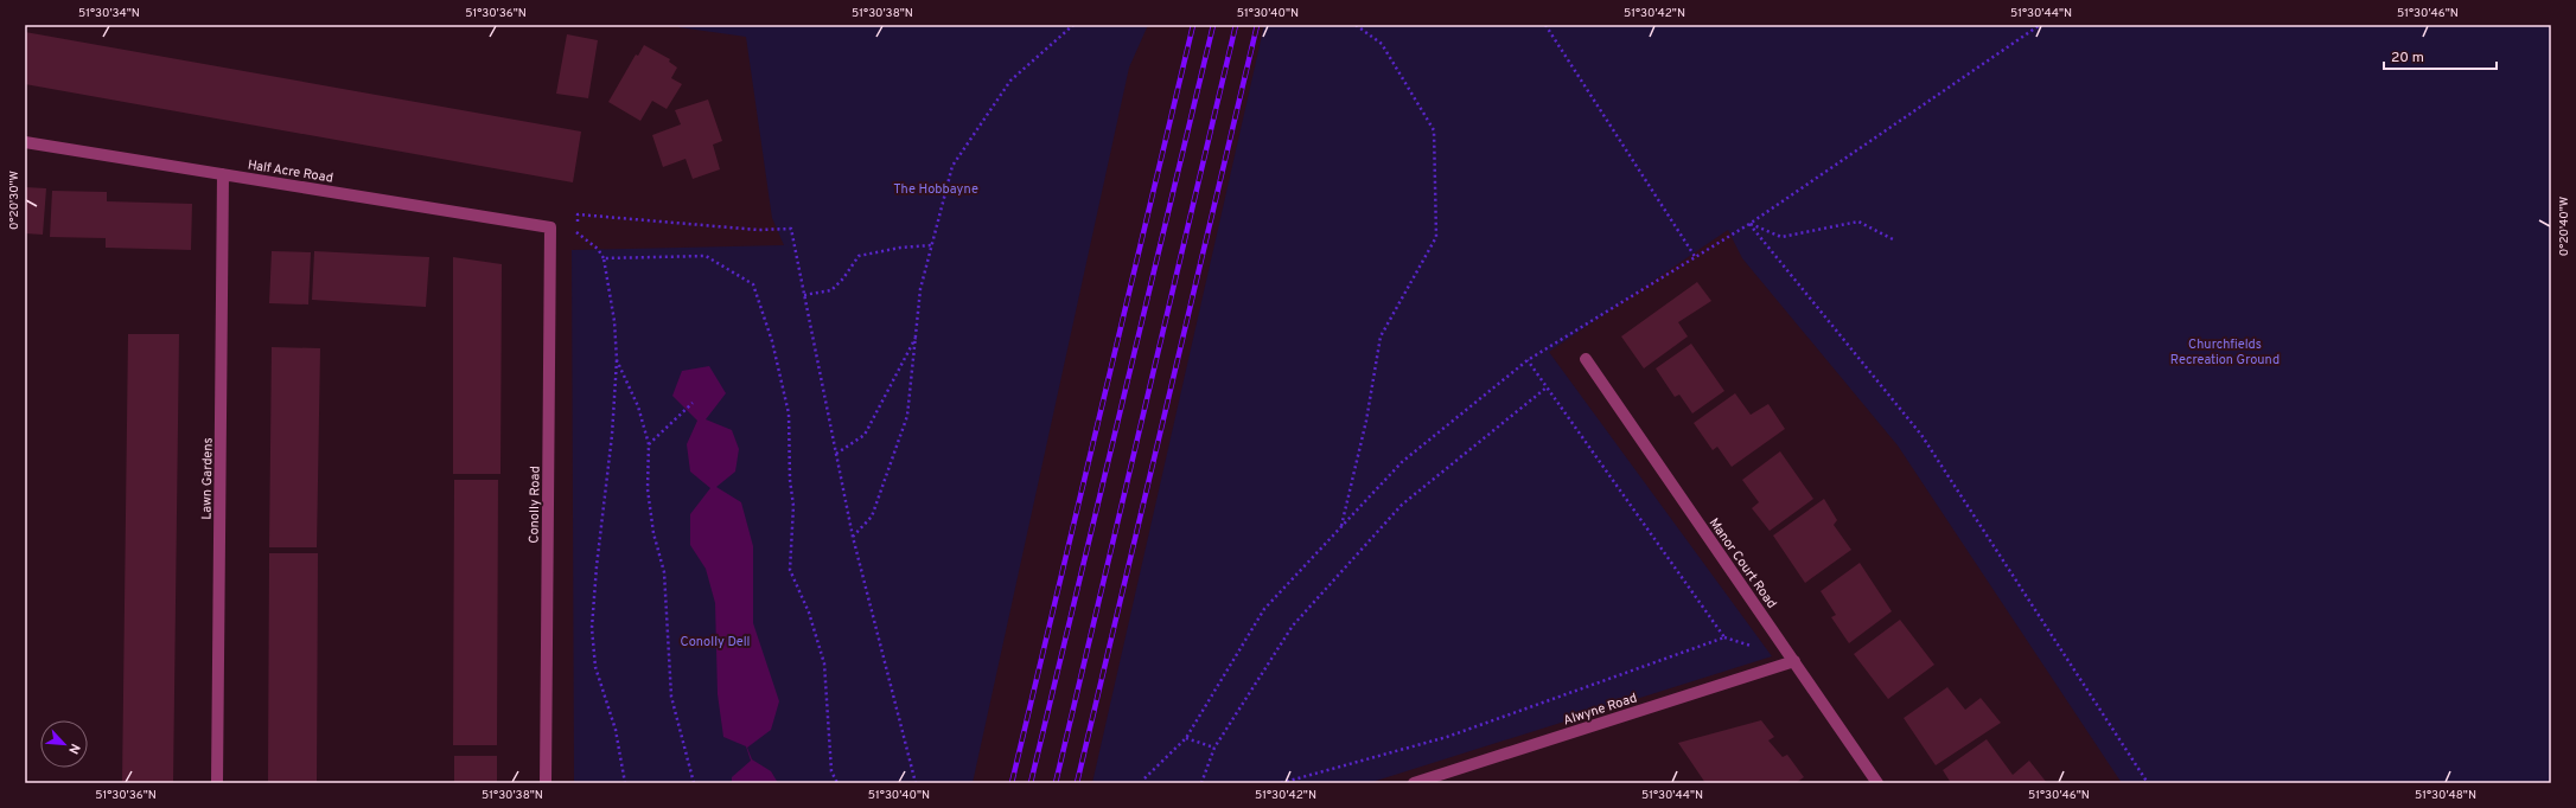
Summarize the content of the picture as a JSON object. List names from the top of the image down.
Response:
{
  "streets": {
    "street": [
      "Half Acre Road",
      "Lawn Gardens",
      "Conolly Road",
      "Manor Court Road",
      "Alwyne Road"
    ]
  },
  "crossings": [
    ["Half Acre Road", "Lawn Gardens"],
    ["Half Acre Road", "Conolly Road"],
    ["Manor Court Road", "Alwyne Road"]
  ],
  "parks": ["The Hobbayne", "Churchfields Recreation Ground", "Conolly Dell"],
  "scale_bar": "20 m",
  "north": "bottom right",
  "coordinates": [
    "51°30'34\"N",
    "51°30'36\"N",
    "51°30'38\"N",
    "51°30'40\"N",
    "51°30'42\"N",
    "51°30'44\"N",
    "51°30'46\"N",
    "0°20'30\"W",
    "0°20'40\"W",
    "51°30'48\"N"
  ]
}
